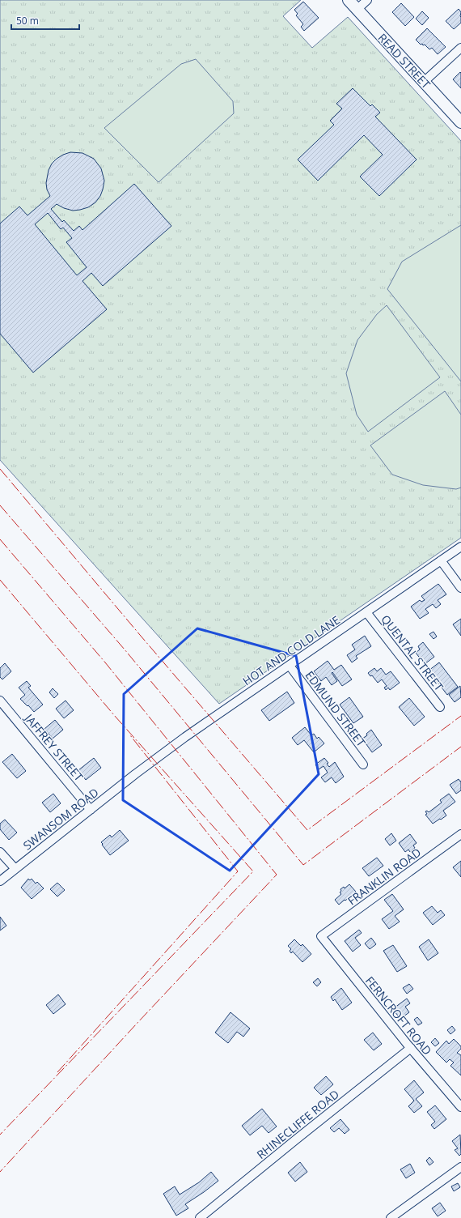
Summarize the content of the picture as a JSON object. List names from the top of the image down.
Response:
{
  "streets": {
    "main road": ["READ STREET"],
    "street": [
      "HOT AND COLD LANE",
      "QUENTAL STREET",
      "EDMUND STREET",
      "JAFFREY STREET",
      "SWANSOM ROAD",
      "FRANKLIN ROAD",
      "FERNCROFT ROAD",
      "RHINECLIFFE ROAD"
    ]
  },
  "crossings": [
    ["HOT AND COLD LANE", "QUENTAL STREET"],
    ["HOT AND COLD LANE", "EDMUND STREET"],
    ["HOT AND COLD LANE", "SWANSOM ROAD"],
    ["JAFFREY STREET", "SWANSOM ROAD"],
    ["FRANKLIN ROAD", "FERNCROFT ROAD"],
    ["FERNCROFT ROAD", "RHINECLIFFE ROAD"]
  ],
  "scale_bar": "50 m"
}
